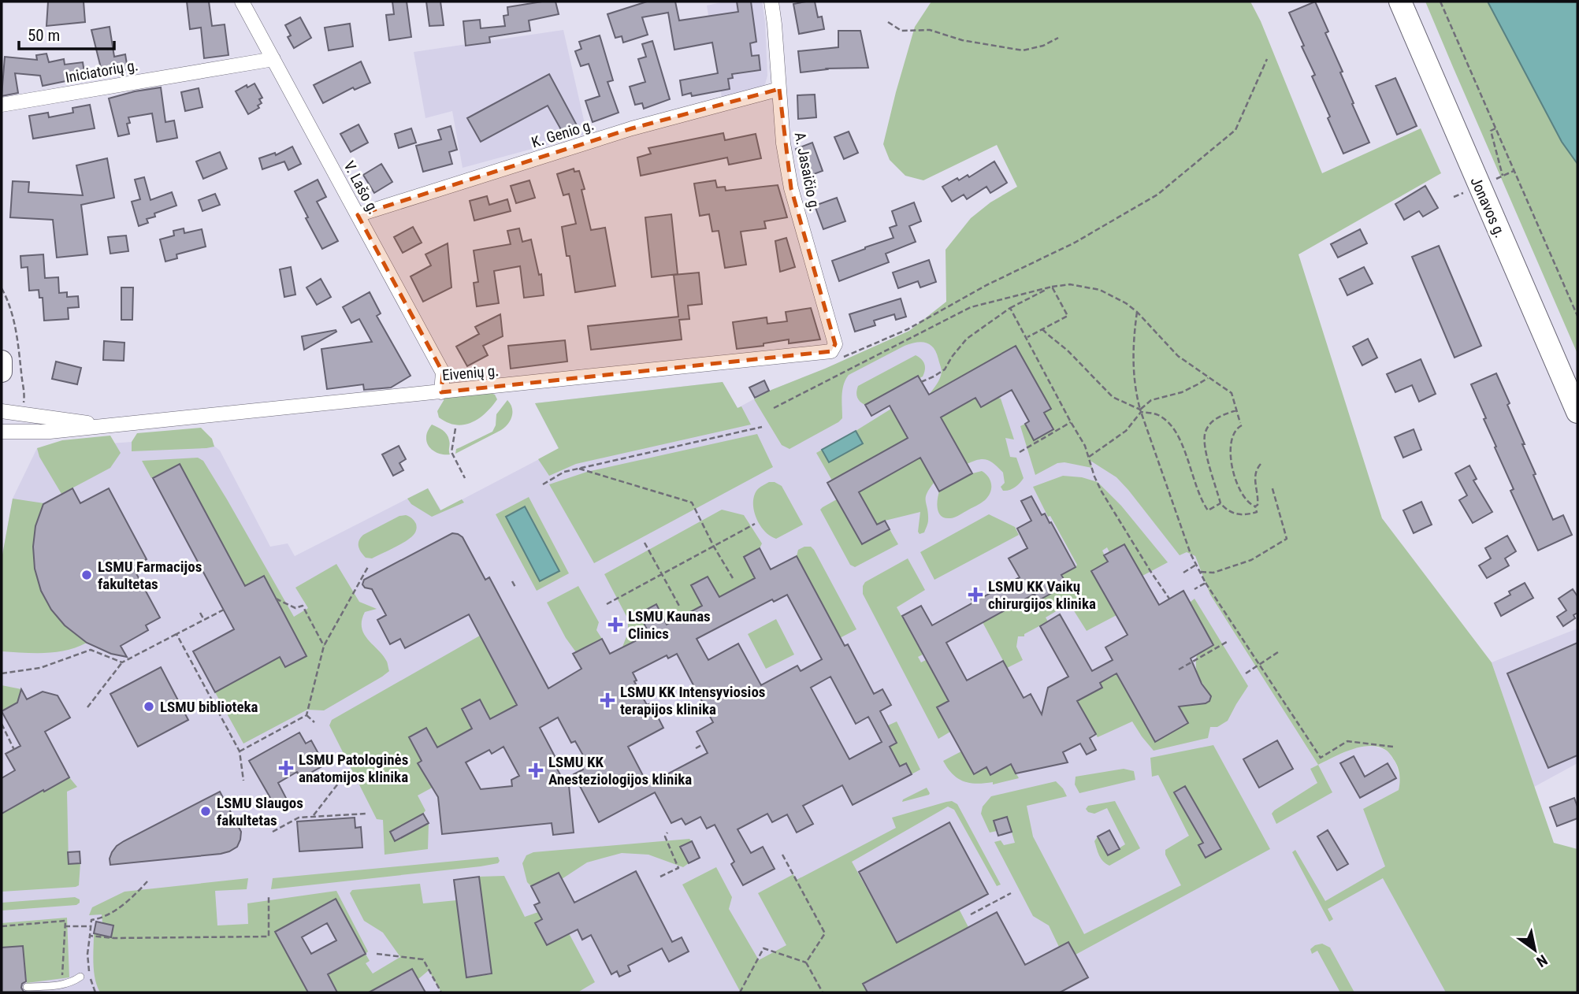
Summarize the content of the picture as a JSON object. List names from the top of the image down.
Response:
{
  "streets": {
    "main road": ["Jonavos g."],
    "street": [
      "Iniciatorių g.",
      "K. Genio g.",
      "A. Jasaičio g.",
      "V. Lašo g.",
      "Eivenių g."
    ]
  },
  "crossings": [
    ["Iniciatorių g.", "V. Lašo g."],
    ["K. Genio g.", "A. Jasaičio g."],
    ["K. Genio g.", "V. Lašo g."],
    ["A. Jasaičio g.", "Eivenių g."],
    ["V. Lašo g.", "Eivenių g."]
  ],
  "places": {
    "other": ["LSMU Farmacijos fakultetas", "LSMU biblioteka", "LSMU Slaugos fakultetas"],
    "health": [
      "LSMU KK Vaikų chirurgijos klinika",
      "LSMU Kaunas Clinics",
      "LSMU KK Intensyviosios terapijos klinika",
      "LSMU Patologinės anatomijos klinika",
      "LSMU KK Anesteziologijos klinika"
    ]
  },
  "scale_bar": "50 m",
  "north": "bottom right"
}
